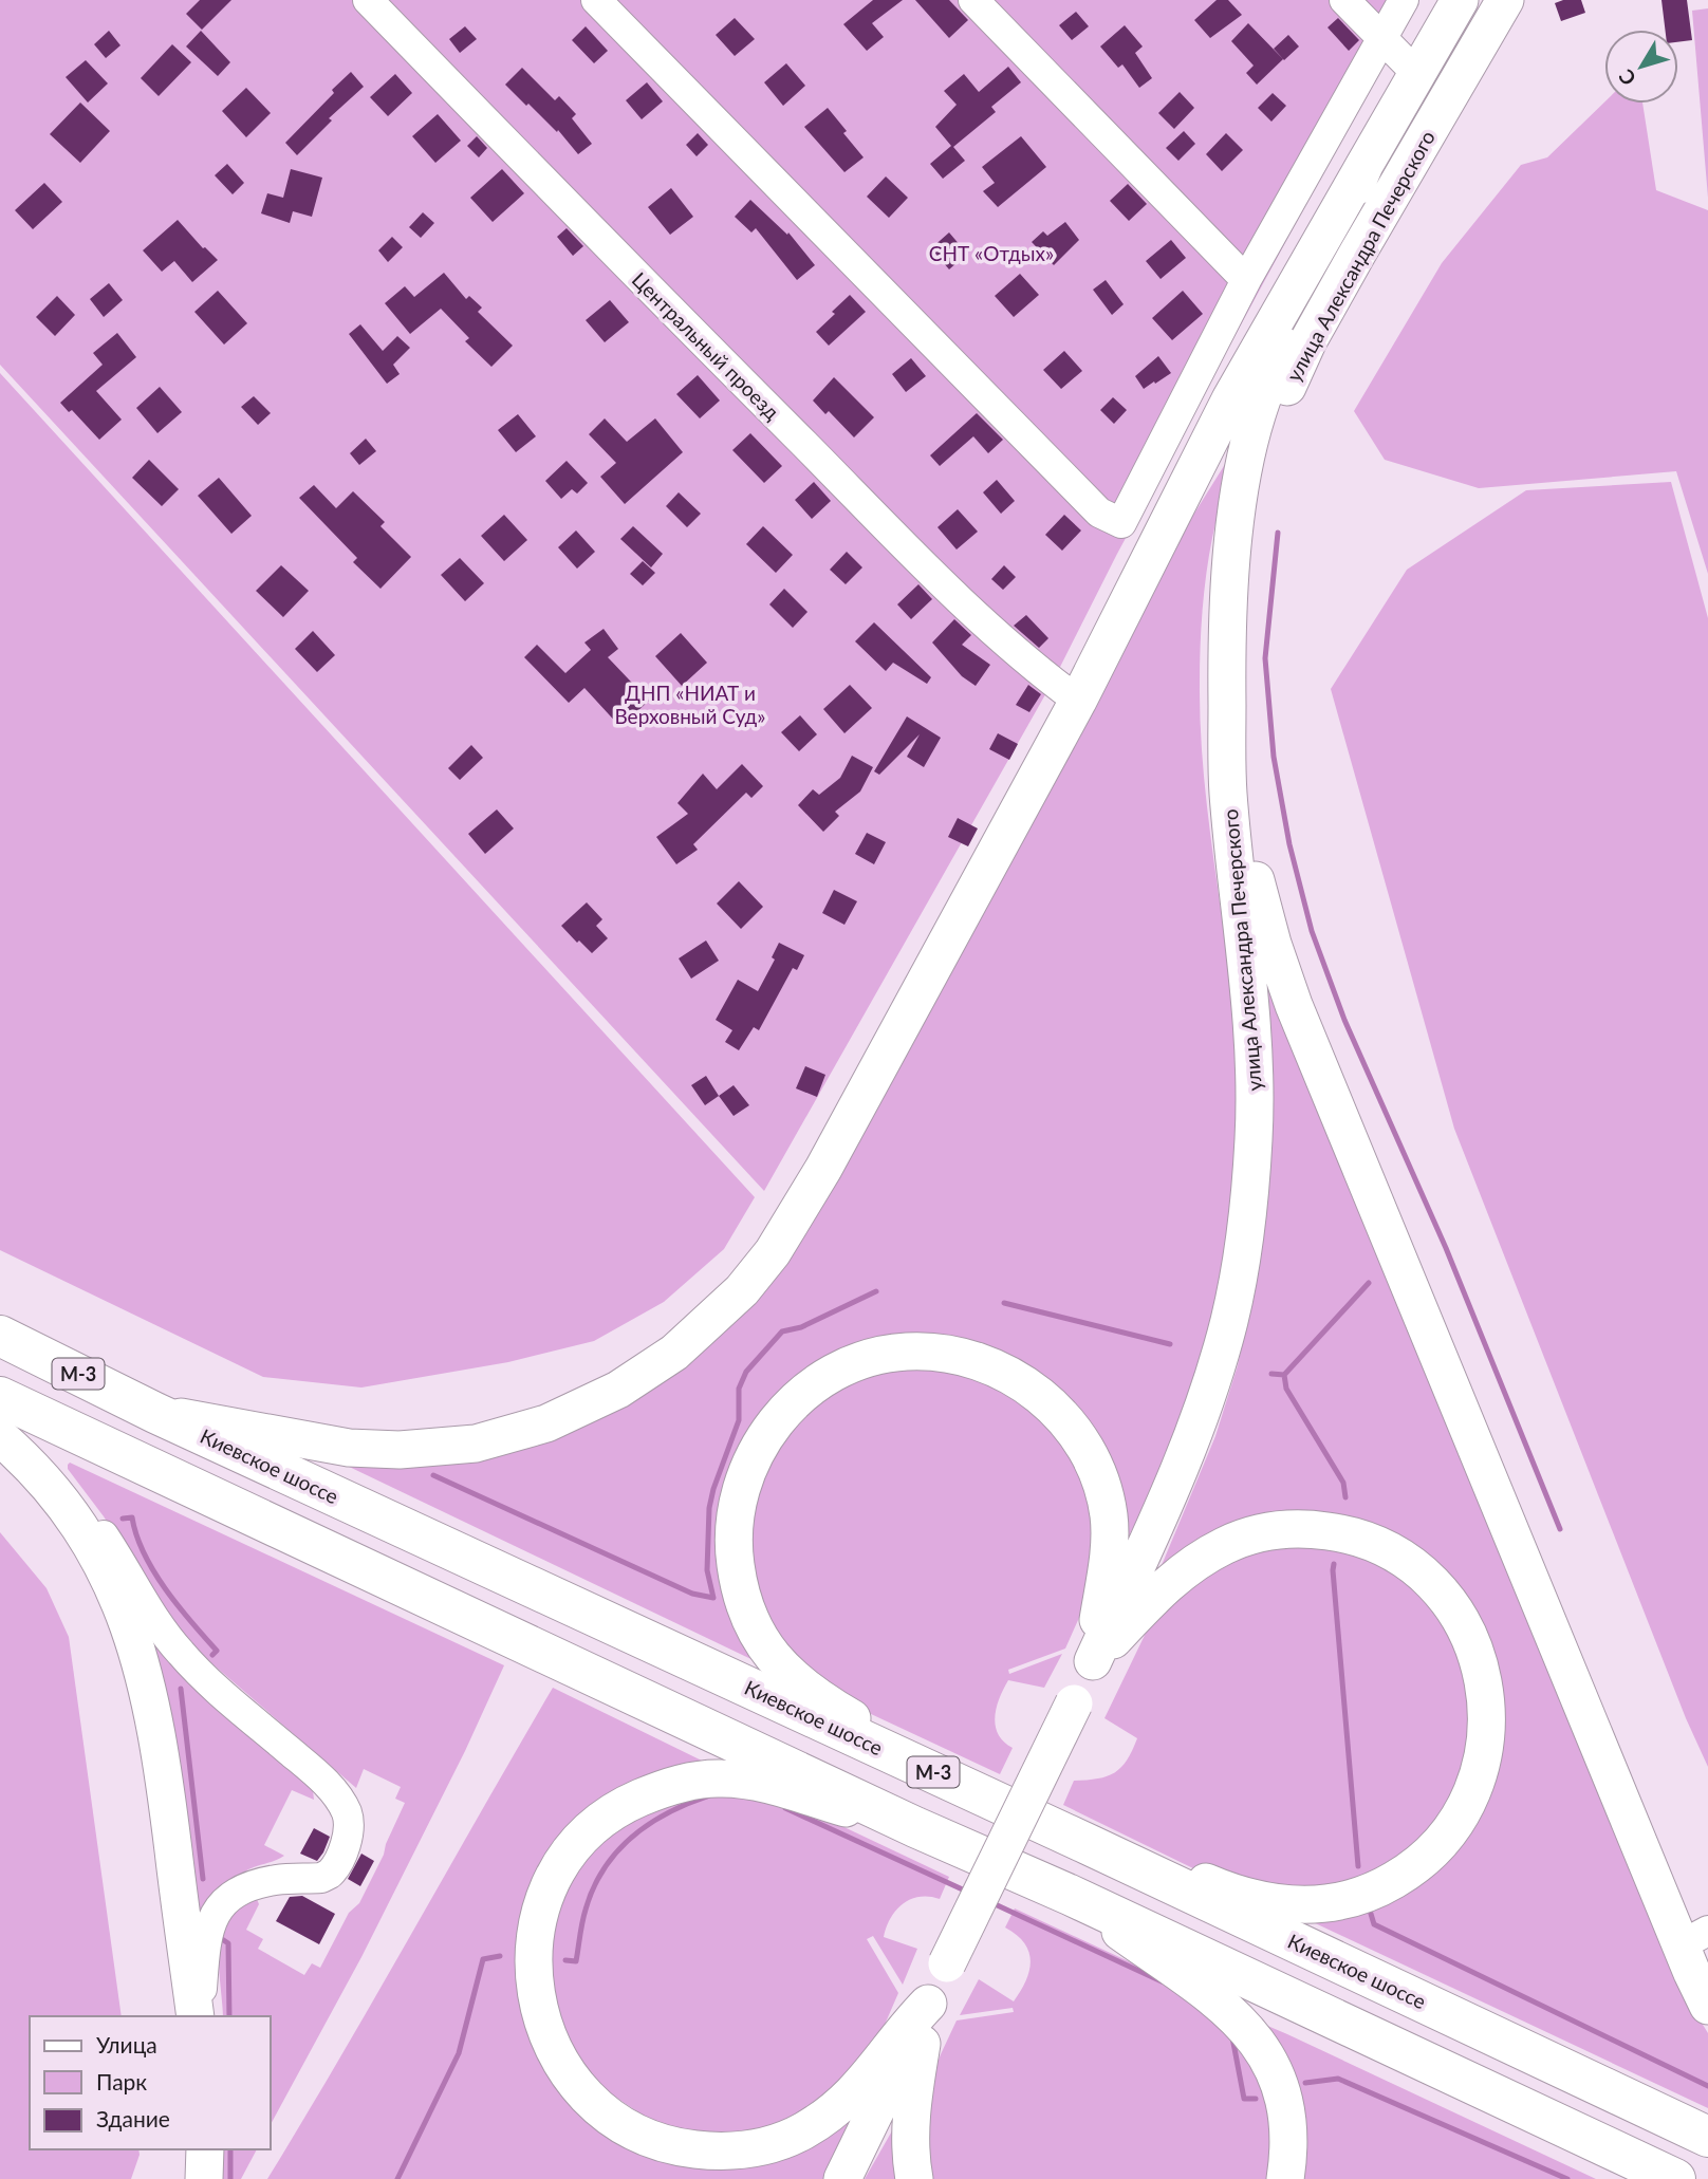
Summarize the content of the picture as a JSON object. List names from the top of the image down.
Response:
{
  "streets": {
    "highway": ["М-3", "Киевское шоссе"],
    "main road": ["улица Александра Печерского"],
    "street": ["Центральный проезд"]
  },
  "parks": ["СНТ «Отдых»", "ДНП «НИАТ и Верховный Суд»"],
  "legend": ["Улица", "Парк", "Здание"],
  "north": "bottom left"
}
